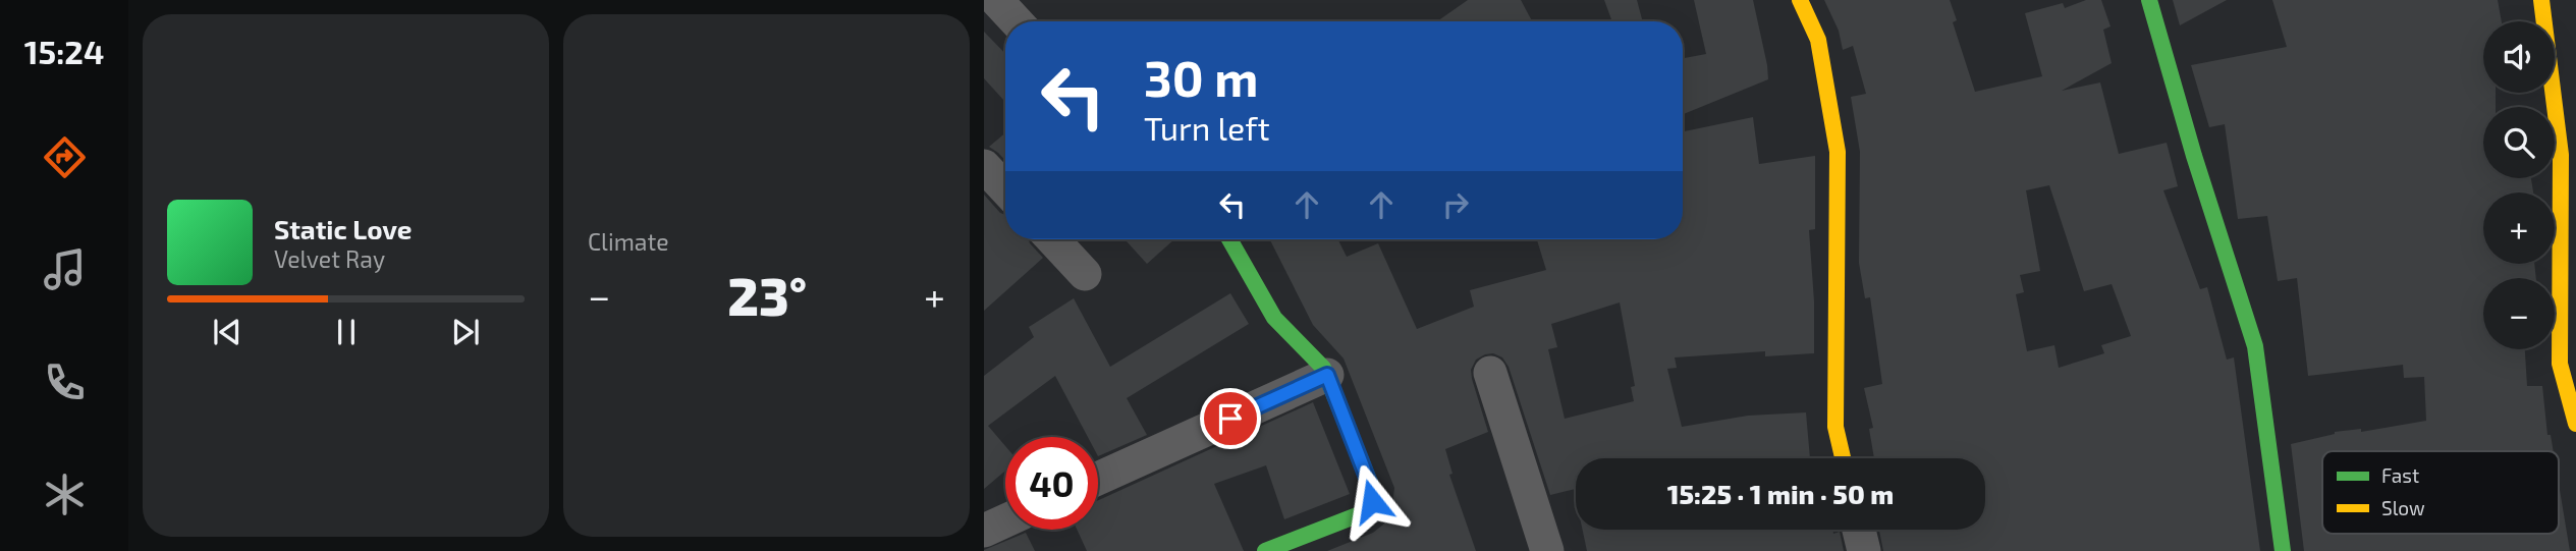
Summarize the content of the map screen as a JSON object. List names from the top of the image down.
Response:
{
  "legend": ["Fast", "Slow"],
  "page": {
    "tabs": "15:24",
    "tile": "Climate",
    "map_buttons": ["+", "−"],
    "turn": ["30 m", "Turn left"],
    "song": ["Static Love", "Velvet Ray"],
    "heat": ["−", "23°", "+"],
    "limit": "40",
    "trip": "15:25 · 1 min · 50 m"
  }
}
